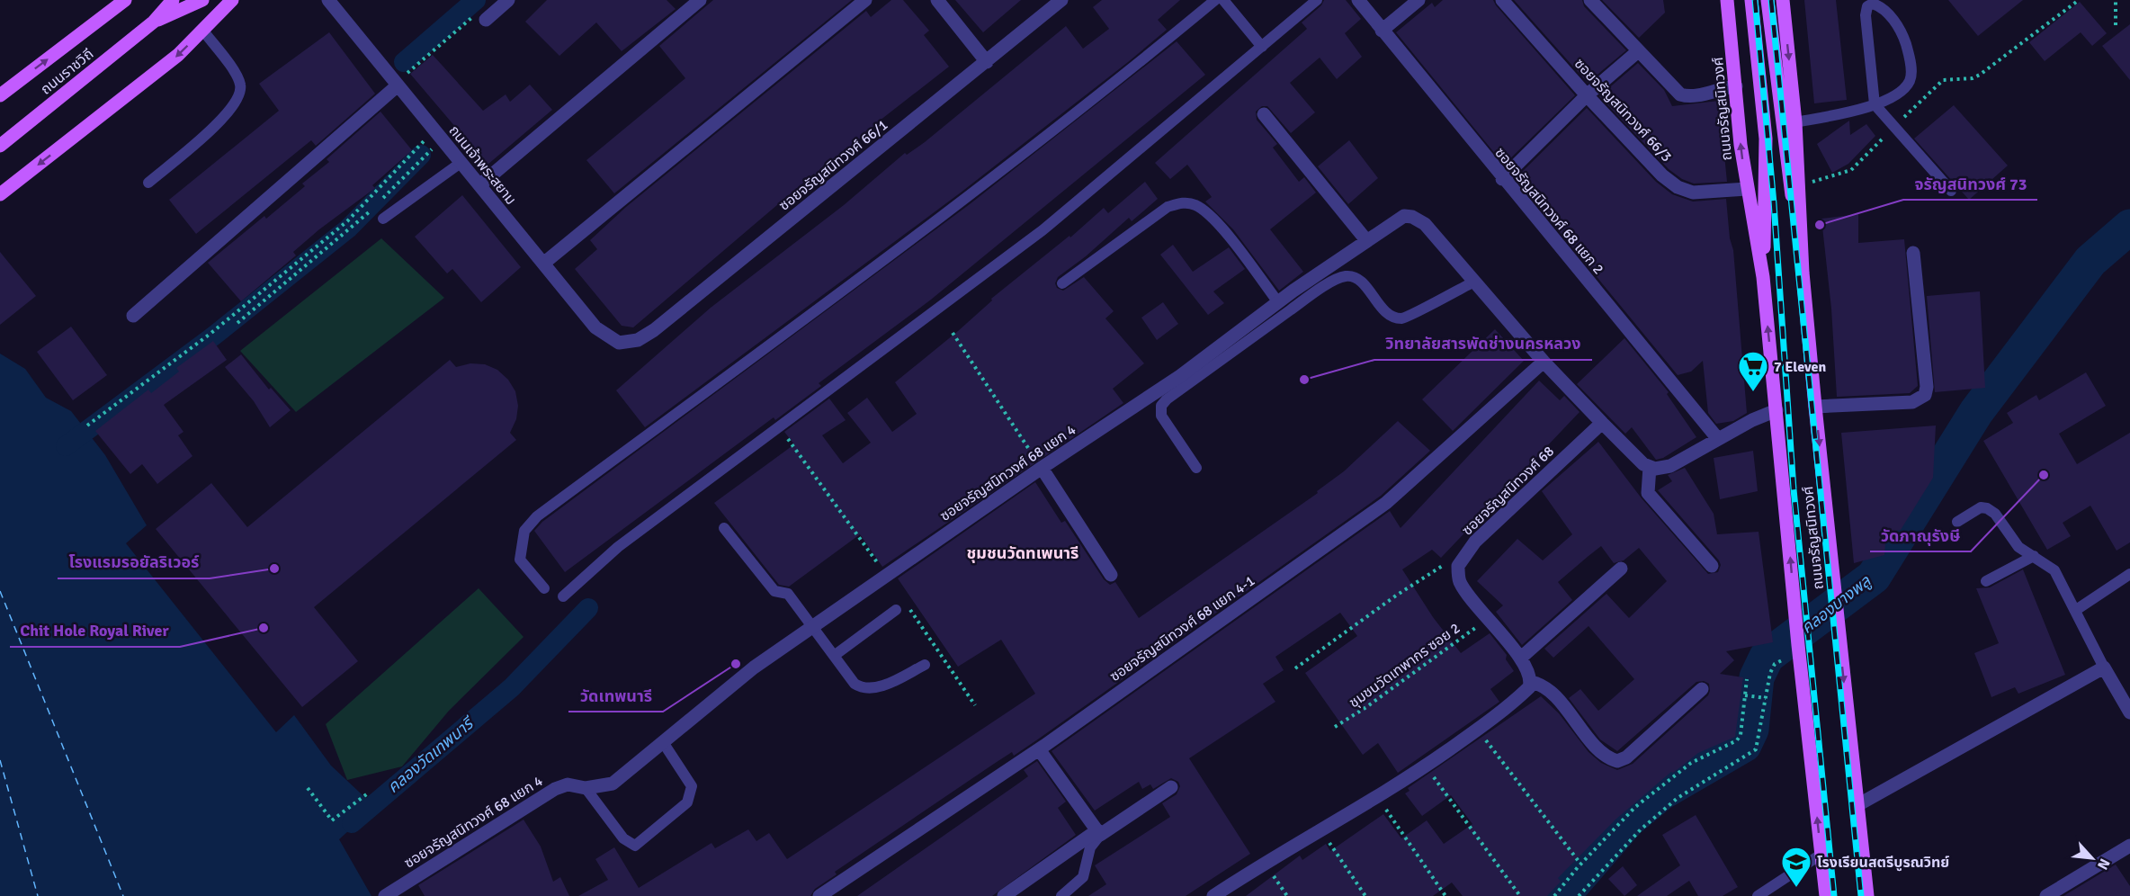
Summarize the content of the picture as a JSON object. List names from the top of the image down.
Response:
{
  "streets": {
    "main road": ["ถนนราชวิถี", "ถนนจรัญสนิทวงศ์"],
    "street": [
      "ซอยจรัญสนิทวงศ์ 66/3",
      "ถนนเจ้าพระสยาม",
      "ซอยจรัญสนิทวงศ์ 66/1",
      "ซอยจรัญสนิทวงศ์ 68 แยก 2",
      "ซอยจรัญสนิทวงศ์ 68 แยก 4",
      "ซอยจรัญสนิทวงศ์ 68",
      "ซอยจรัญสนิทวงศ์ 68 แยก 4-1"
    ],
    "path": ["ชุมชนวัดเทพากร ซอย 2"]
  },
  "crossings": [
    ["ถนนจรัญสนิทวงศ์", "ซอยจรัญสนิทวงศ์ 66/3"],
    ["ถนนเจ้าพระสยาม", "ซอยจรัญสนิทวงศ์ 66/1"],
    ["ซอยจรัญสนิทวงศ์ 68 แยก 4", "ซอยจรัญสนิทวงศ์ 68"],
    ["ซอยจรัญสนิทวงศ์ 68 แยก 4", "ซอยจรัญสนิทวงศ์ 68 แยก 4-1"]
  ],
  "districts": ["ชุมชนวัดทเพนารี"],
  "water": ["คลองบางพลู", "คลองวัดเทพนารี"],
  "places": {
    "other": [
      "จรัญสนิทวงศ์ 73",
      "วิทยาลัยสารพัดช่างนครหลวง",
      "วัดภาณุรังษี",
      "โรงแรมรอยัลริเวอร์",
      "Chit Hole Royal River",
      "วัดเทพนารี"
    ],
    "supermarket": ["7 Eleven"],
    "school or university": ["โรงเรียนสตรีบูรณวิทย์"]
  },
  "north": "bottom right"
}
